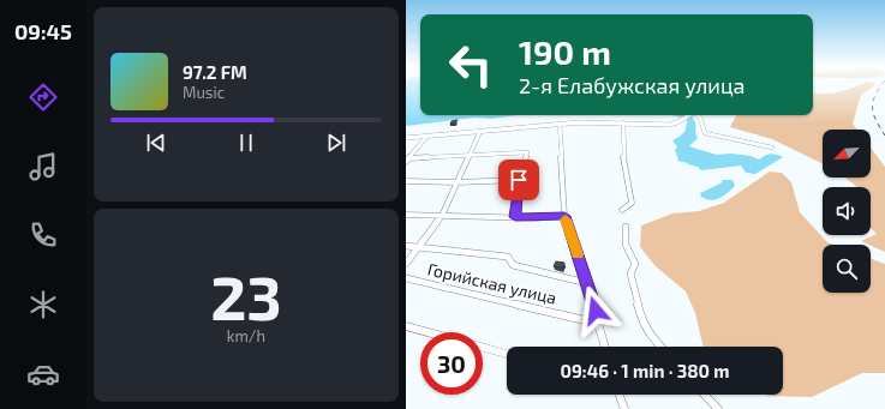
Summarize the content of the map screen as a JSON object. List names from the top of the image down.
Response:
{
  "streets": {
    "street": ["Горийская улица"]
  },
  "north": "bottom left",
  "page": {
    "tabs": "09:45",
    "turn": ["190 m", "2-я Елабужская улица"],
    "song": ["97.2 FM", "Music"],
    "tile": ["23", "km/h"],
    "limit": "30",
    "trip": "09:46 · 1 min · 380 m"
  }
}
